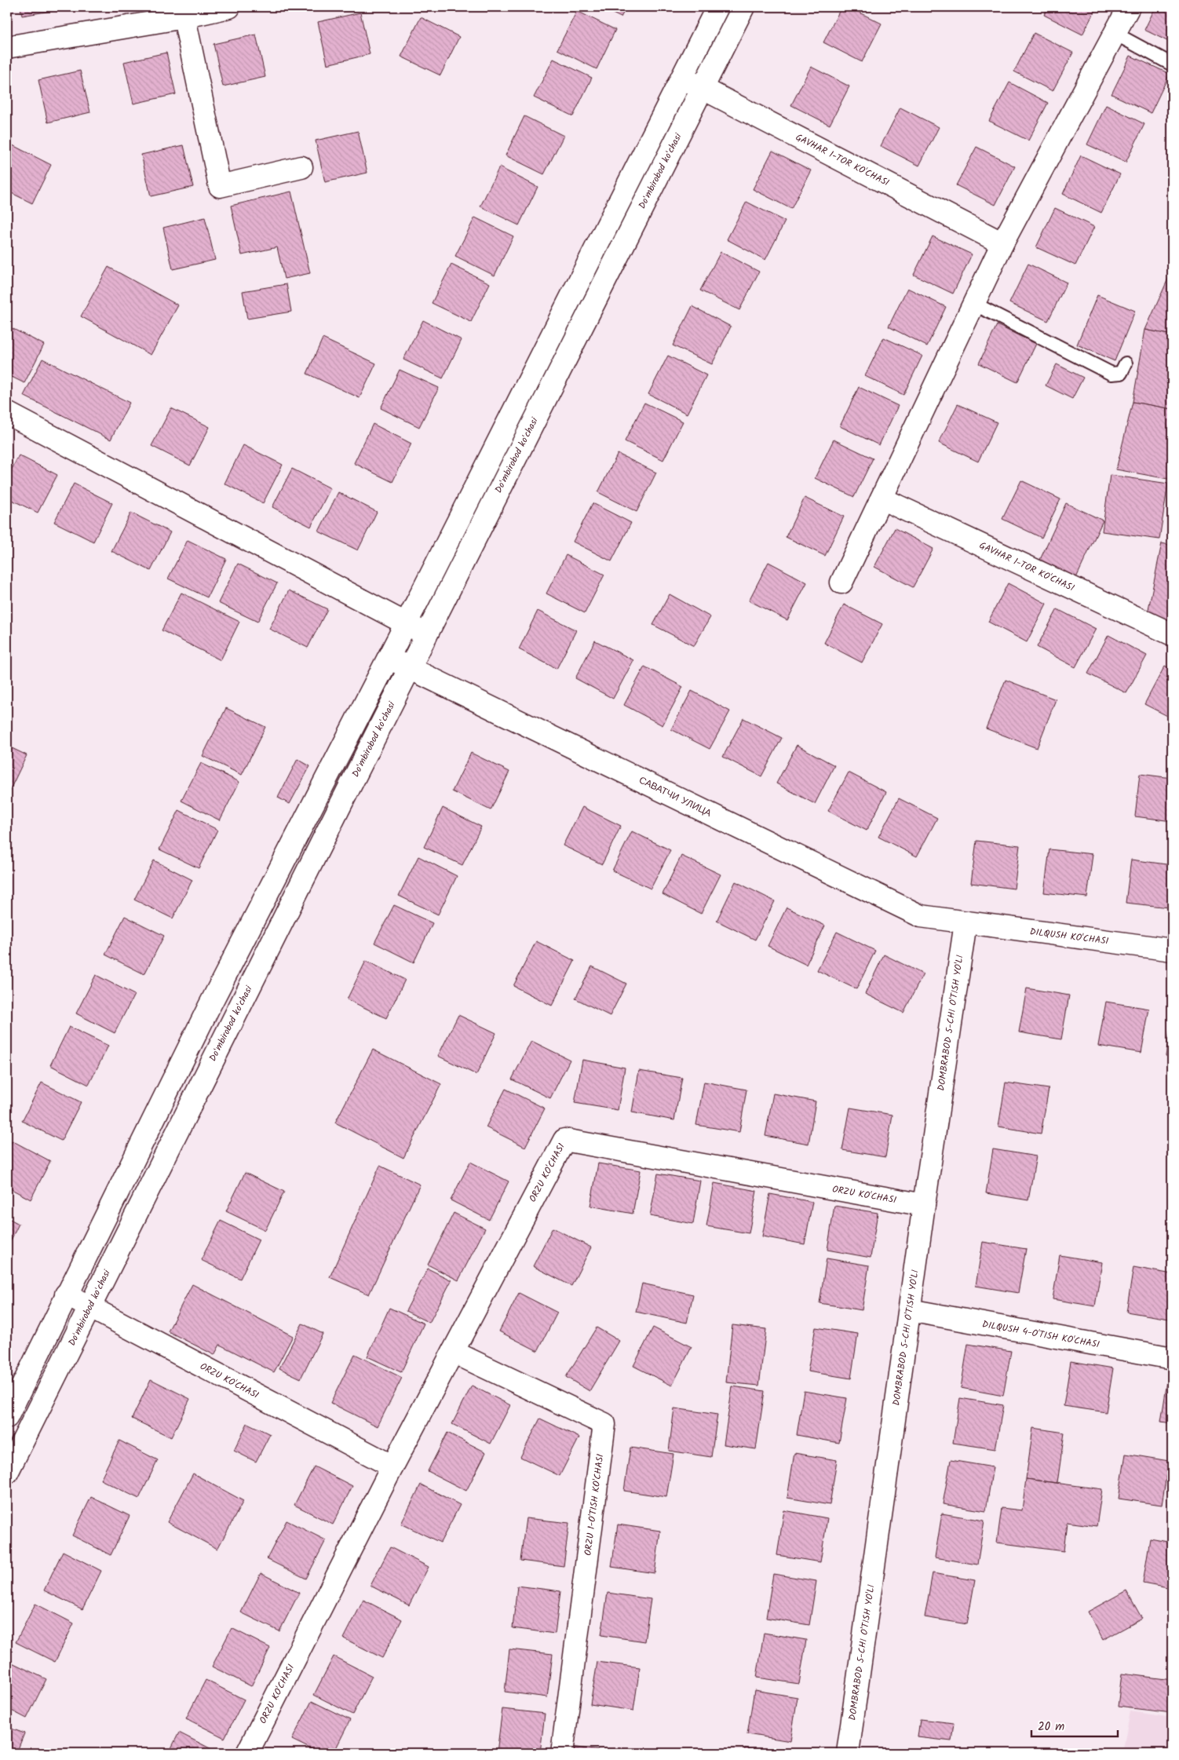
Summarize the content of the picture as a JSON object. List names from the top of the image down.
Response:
{
  "streets": {
    "street": [
      "GAVHAR 1-TOR KO'CHASI",
      "Doʻmbirobod koʻchasi",
      "САВАТЧИ УЛИЦА",
      "DILQUSH KO'CHASI",
      "DOMBRABOD 5-CHI O'TISH YO'LI",
      "ORZU KO'CHASI",
      "DILQUSH 4-O'TISH KO'CHASI",
      "ORZU 1-O'TISH KO'CHASI"
    ]
  },
  "crossings": [
    ["GAVHAR 1-TOR KO'CHASI", "Doʻmbirobod koʻchasi"],
    ["Doʻmbirobod koʻchasi", "САВАТЧИ УЛИЦА"],
    ["Doʻmbirobod koʻchasi", "ORZU KO'CHASI"],
    ["САВАТЧИ УЛИЦА", "DILQUSH KO'CHASI"],
    ["САВАТЧИ УЛИЦА", "DOMBRABOD 5-CHI O'TISH YO'LI"],
    ["DILQUSH KO'CHASI", "DOMBRABOD 5-CHI O'TISH YO'LI"],
    ["DOMBRABOD 5-CHI O'TISH YO'LI", "ORZU KO'CHASI"],
    ["DOMBRABOD 5-CHI O'TISH YO'LI", "DILQUSH 4-O'TISH KO'CHASI"],
    ["ORZU KO'CHASI", "ORZU 1-O'TISH KO'CHASI"]
  ],
  "scale_bar": "20 m"
}
